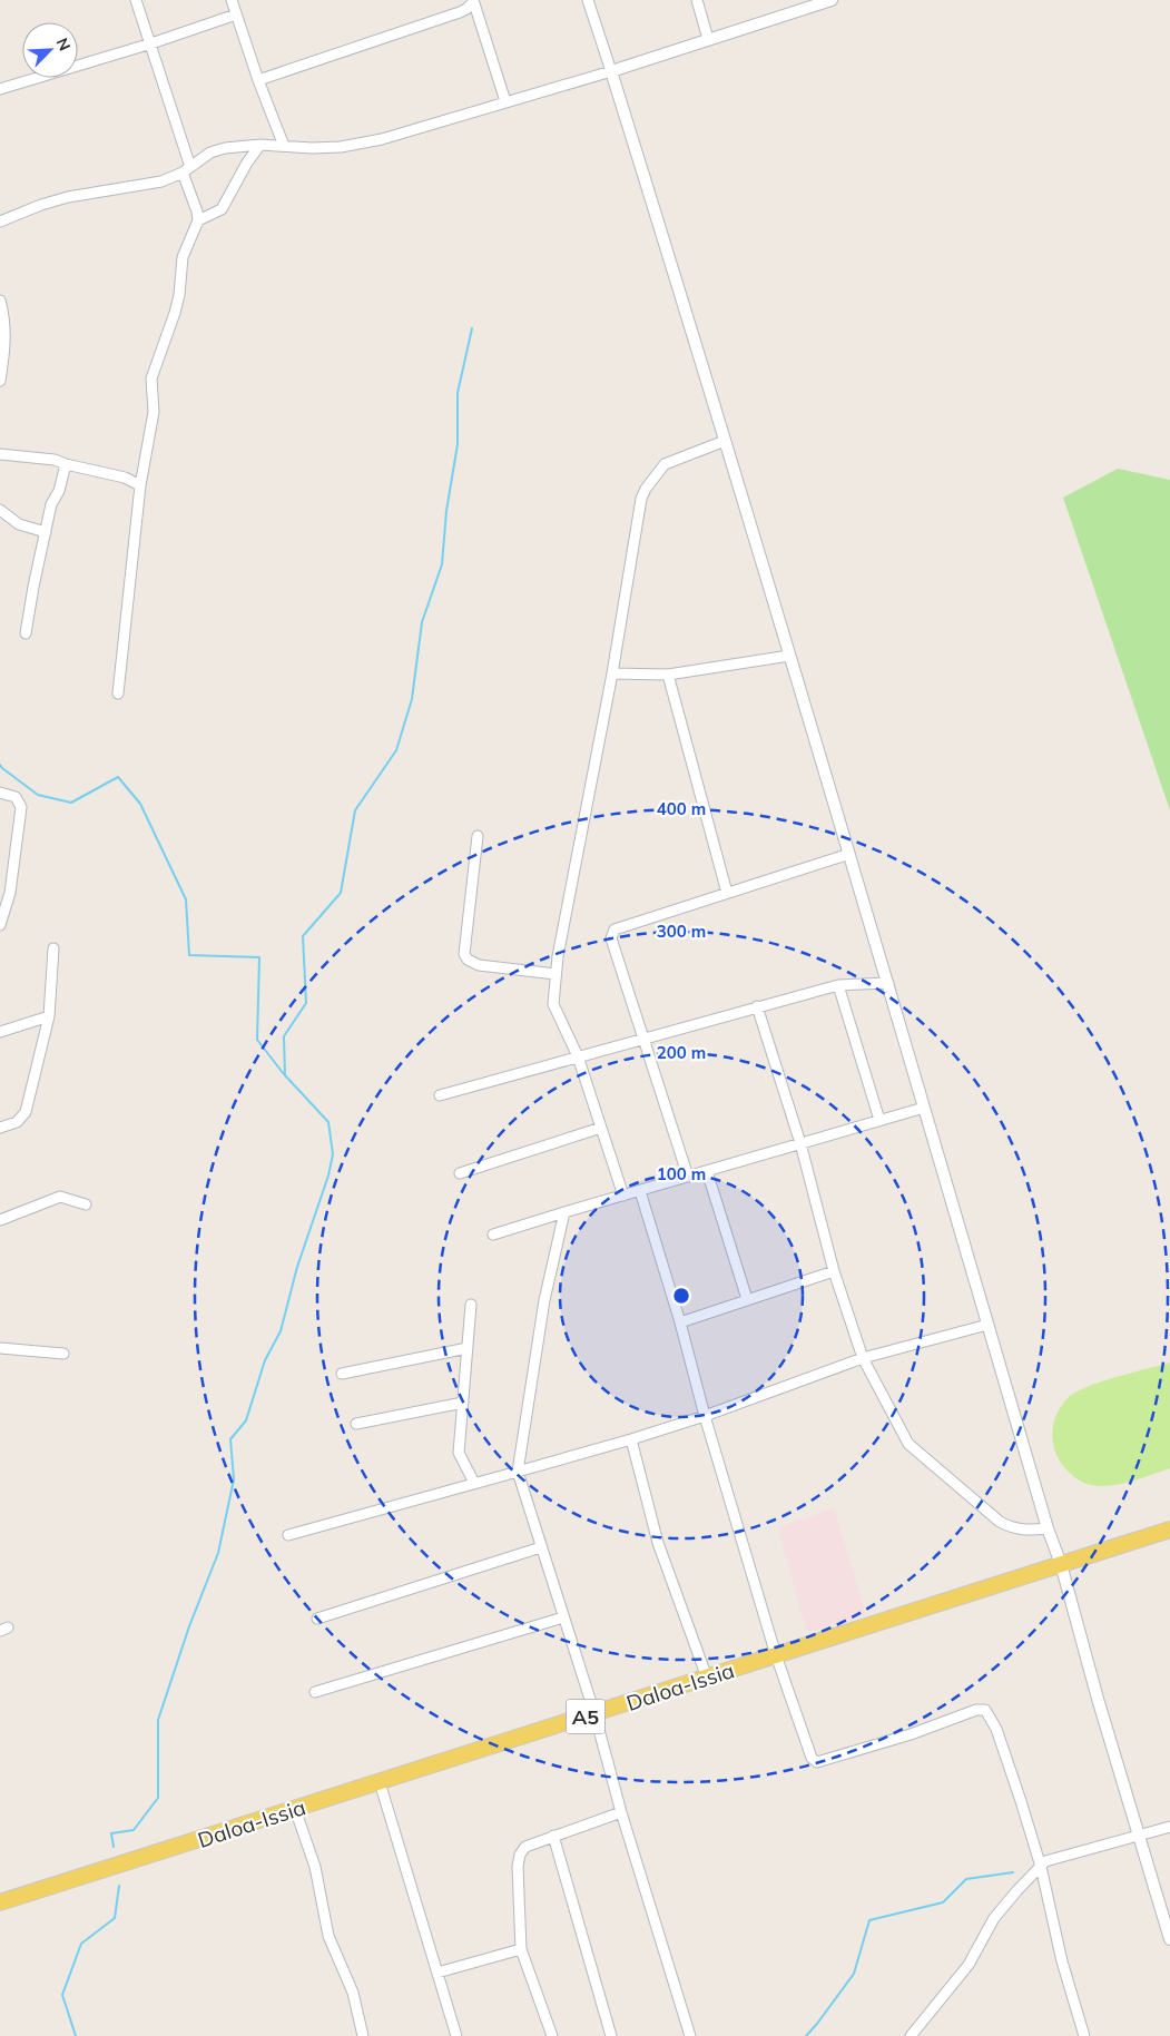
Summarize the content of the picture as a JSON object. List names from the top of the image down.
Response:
{
  "streets": {
    "main road": ["Daloa-Issia", "A5"]
  },
  "north": "top right",
  "rings": [
    "400 m",
    "300 m",
    "200 m",
    "100 m"
  ]
}
